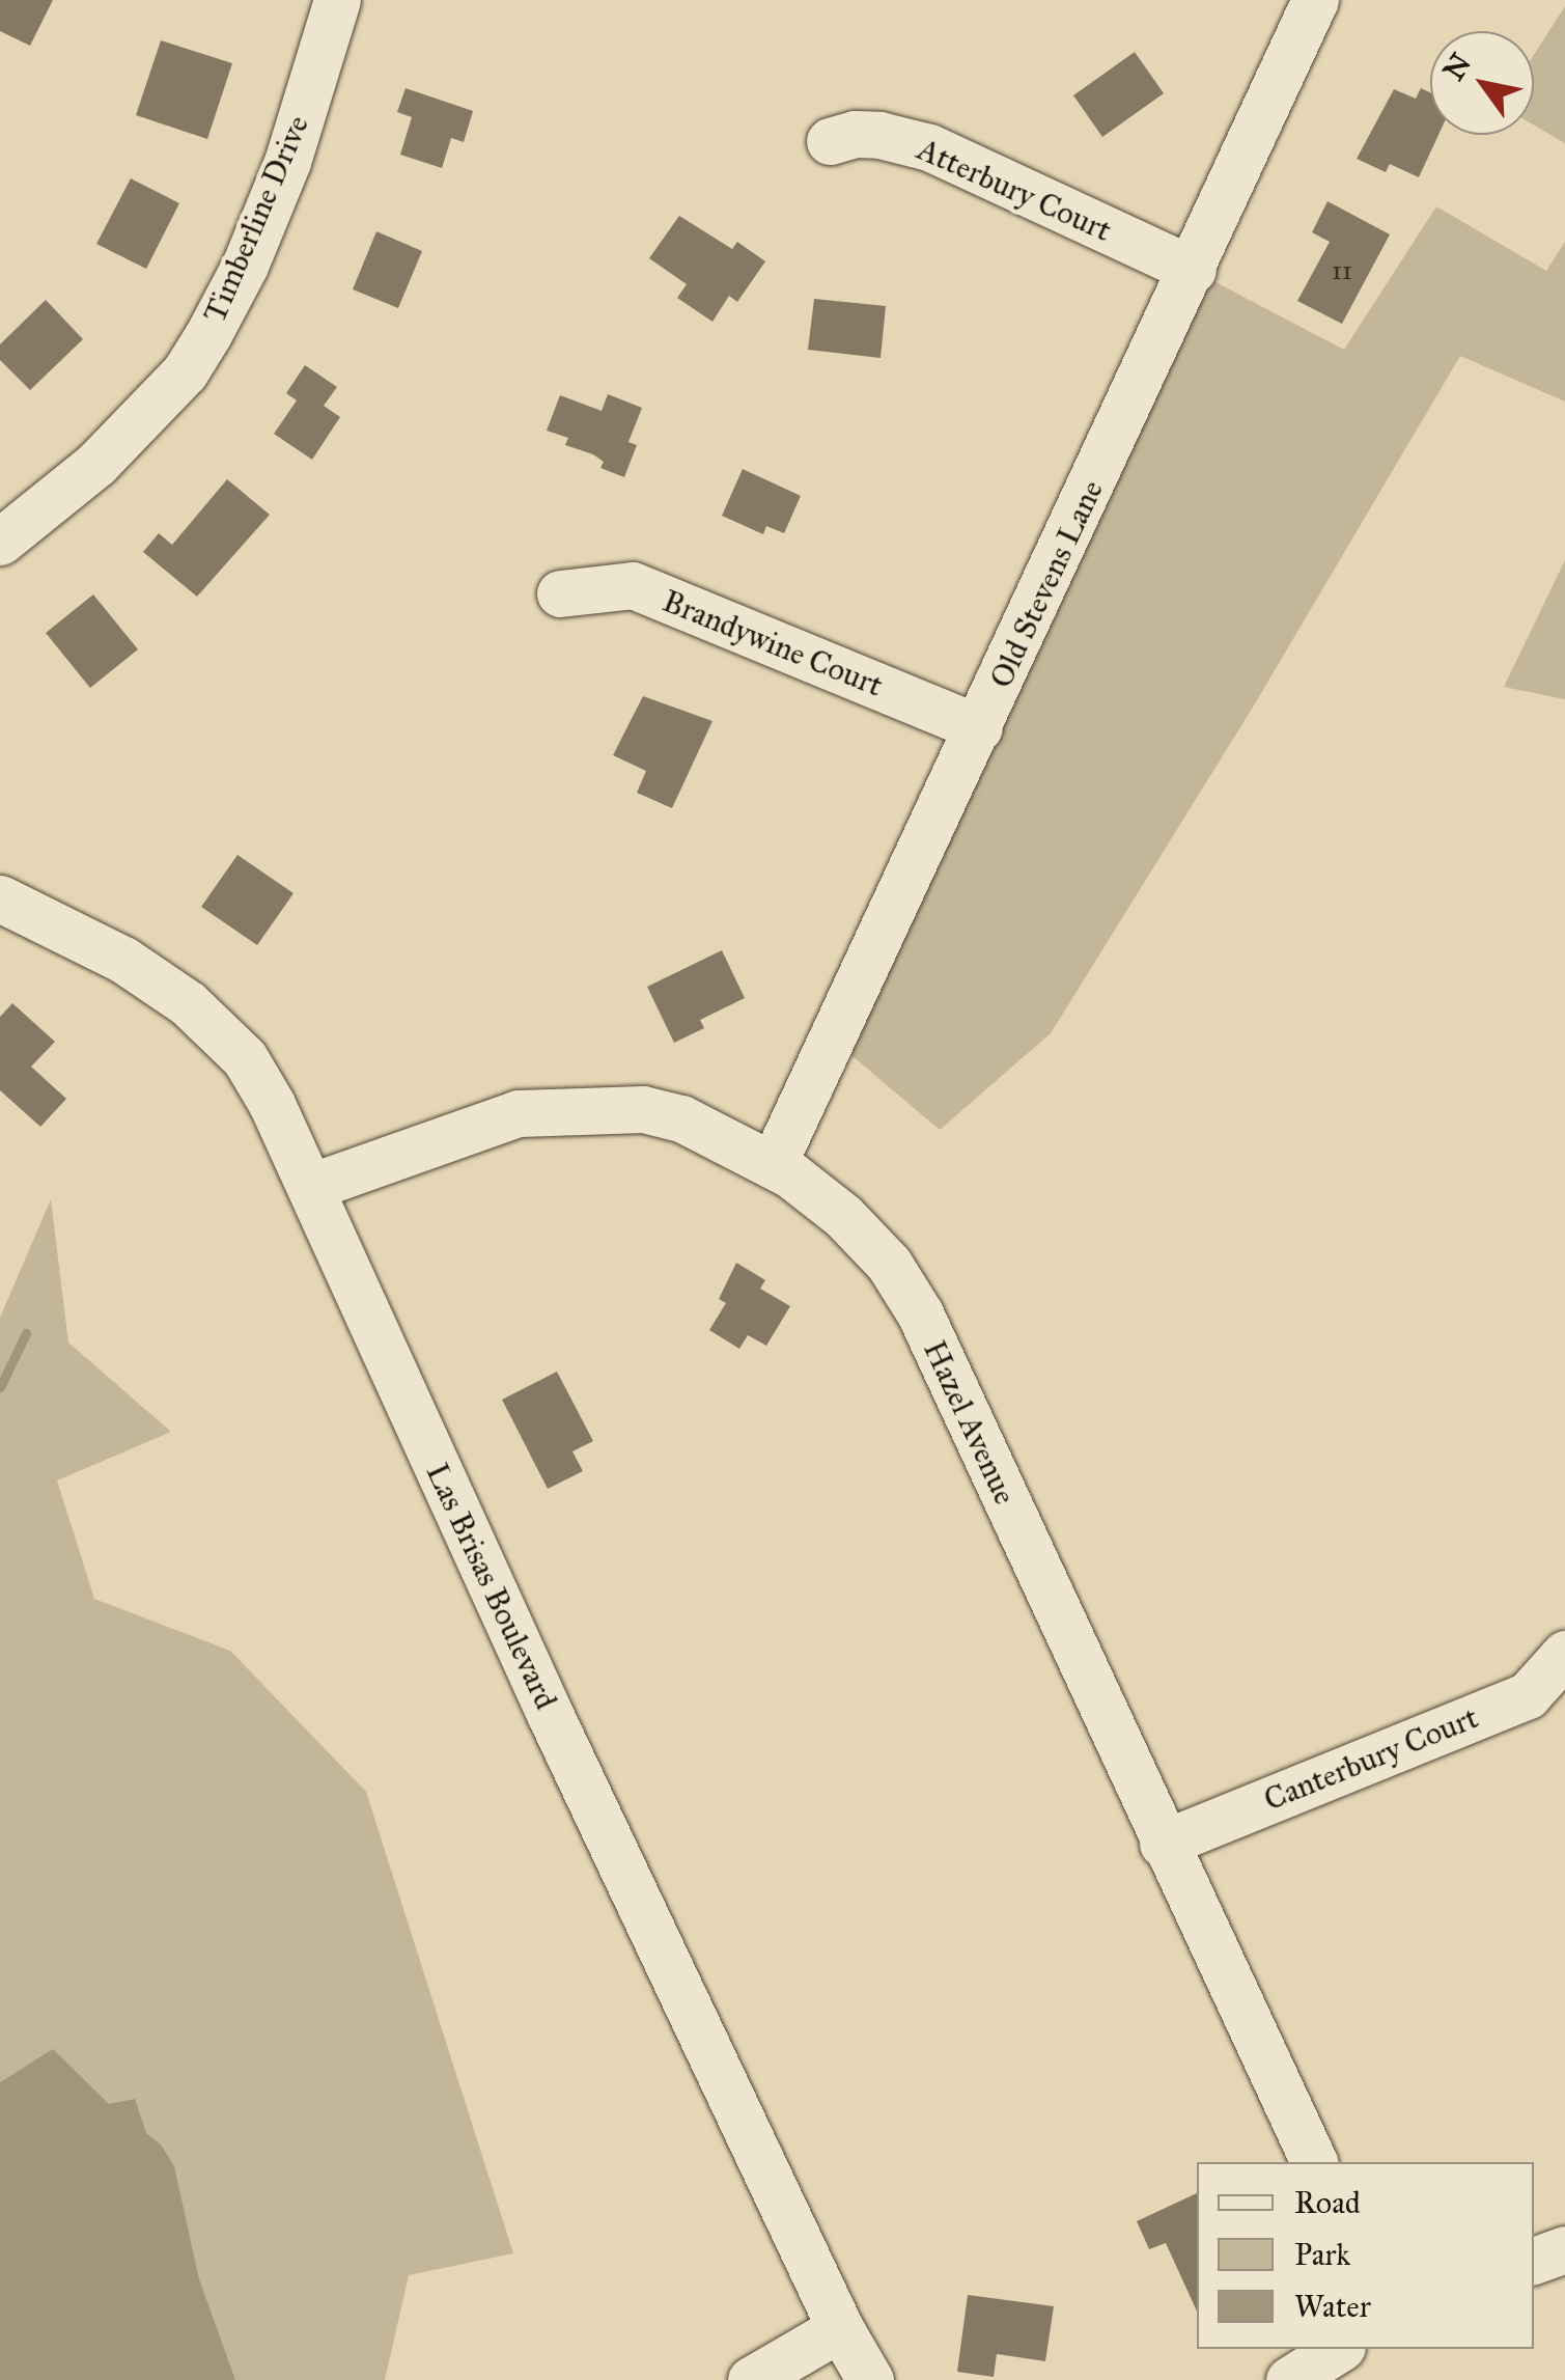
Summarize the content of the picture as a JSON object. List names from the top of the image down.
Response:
{
  "streets": {
    "street": [
      "Atterbury Court",
      "Timberline Drive",
      "Old Stevens Lane",
      "Brandywine Court",
      "Hazel Avenue",
      "Las Brisas Boulevard",
      "Canterbury Court"
    ]
  },
  "crossings": [
    ["Atterbury Court", "Old Stevens Lane"],
    ["Old Stevens Lane", "Brandywine Court"],
    ["Old Stevens Lane", "Hazel Avenue"],
    ["Hazel Avenue", "Las Brisas Boulevard"],
    ["Hazel Avenue", "Canterbury Court"]
  ],
  "house_numbers": ["11"],
  "legend": ["Road", "Park", "Water"],
  "north": "top left"
}
